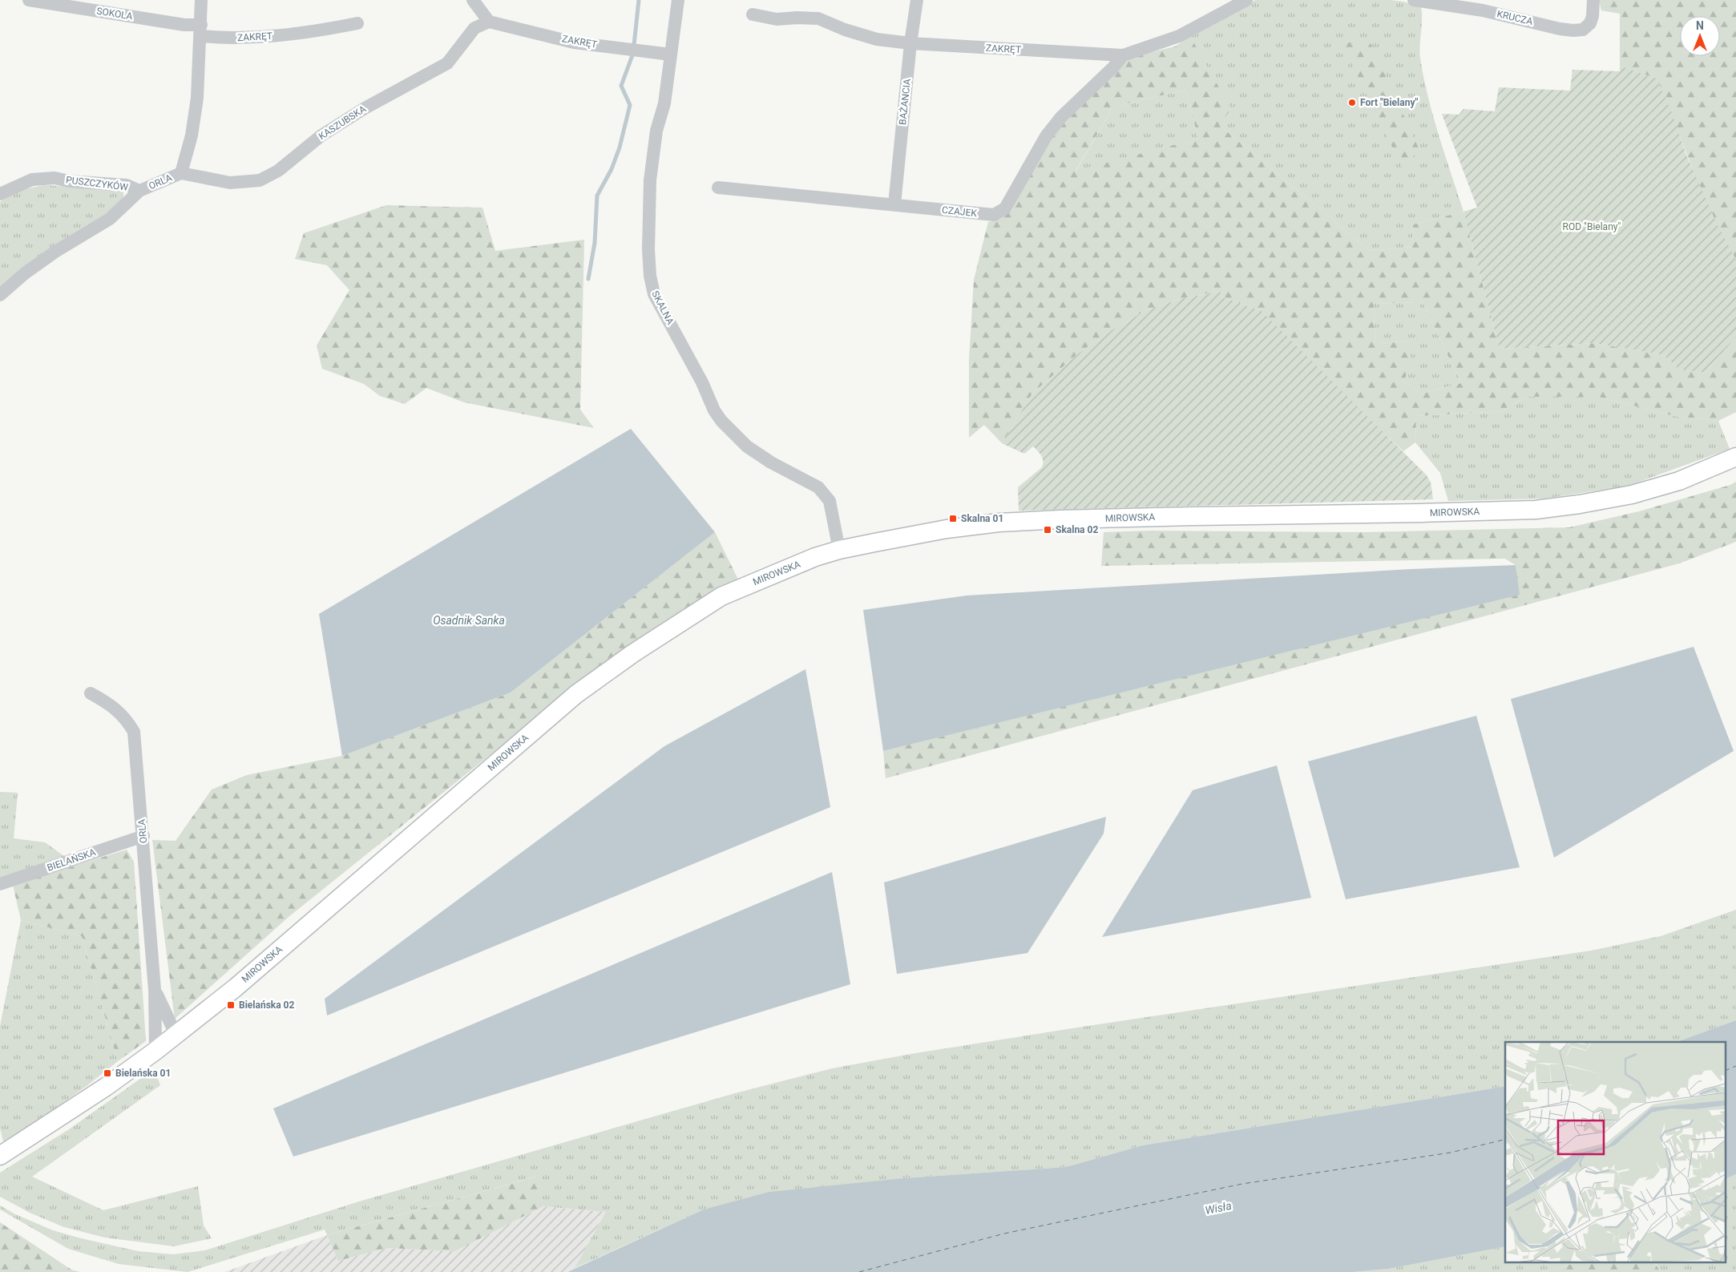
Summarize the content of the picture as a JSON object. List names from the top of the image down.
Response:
{
  "streets": {
    "main road": ["MIROWSKA"],
    "street": [
      "SOKOLA",
      "KRUCZA",
      "ZAKRĘT",
      "BAŻANCIA",
      "KASZUBSKA",
      "ORLA",
      "PUSZCZYKÓW",
      "CZAJEK",
      "SKALNA",
      "BIELAŃSKA"
    ]
  },
  "crossings": [
    ["SOKOLA", "ZAKRĘT"],
    ["SOKOLA", "ORLA"],
    ["ZAKRĘT", "BAŻANCIA"],
    ["ZAKRĘT", "KASZUBSKA"],
    ["ZAKRĘT", "ORLA"],
    ["ZAKRĘT", "CZAJEK"],
    ["ZAKRĘT", "SKALNA"],
    ["BAŻANCIA", "CZAJEK"],
    ["KASZUBSKA", "ORLA"],
    ["ORLA", "PUSZCZYKÓW"],
    ["ORLA", "MIROWSKA"],
    ["ORLA", "BIELAŃSKA"],
    ["SKALNA", "MIROWSKA"]
  ],
  "water": ["Osadnik Sanka", "Wisła"],
  "parks": ["ROD \"Bielany\""],
  "places": {
    "other": ["Fort \"Bielany\""],
    "transit": [
      "Skalna 01",
      "Skalna 02",
      "Bielańska 02",
      "Bielańska 01"
    ]
  },
  "north": "top"
}
